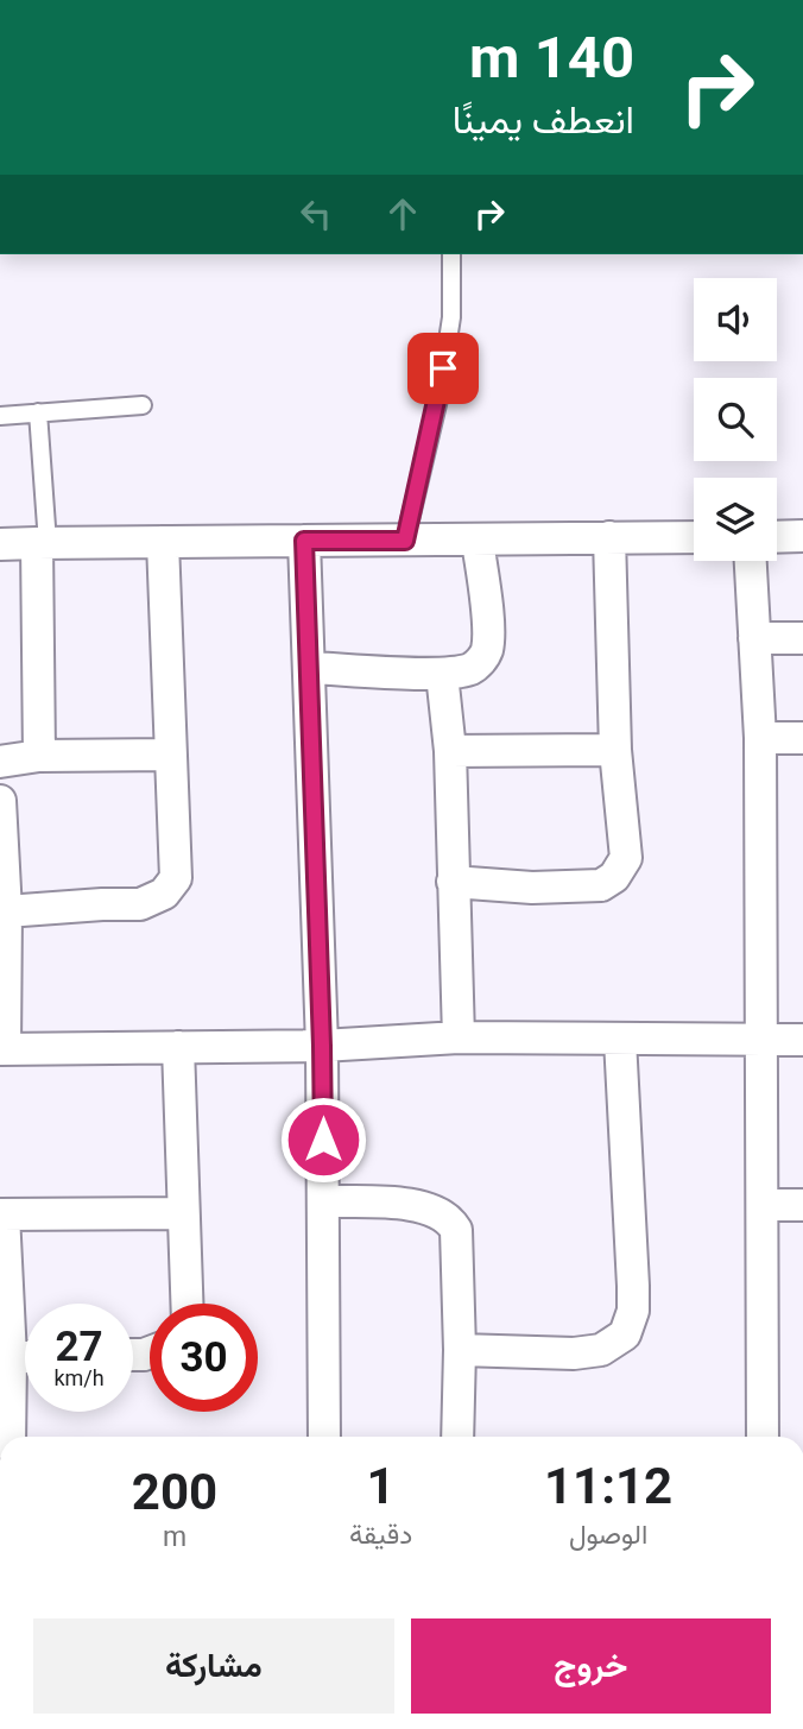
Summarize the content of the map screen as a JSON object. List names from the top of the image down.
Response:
{
  "page": {
    "turn": ["140 m", "انعطف يمينًا"],
    "speed": "27 km/h",
    "limit": "30",
    "eta": [
      "11:12",
      "الوصول",
      "1",
      "دقيقة",
      "200",
      "m"
    ],
    "buttons": ["خروج", "مشاركة"]
  }
}
